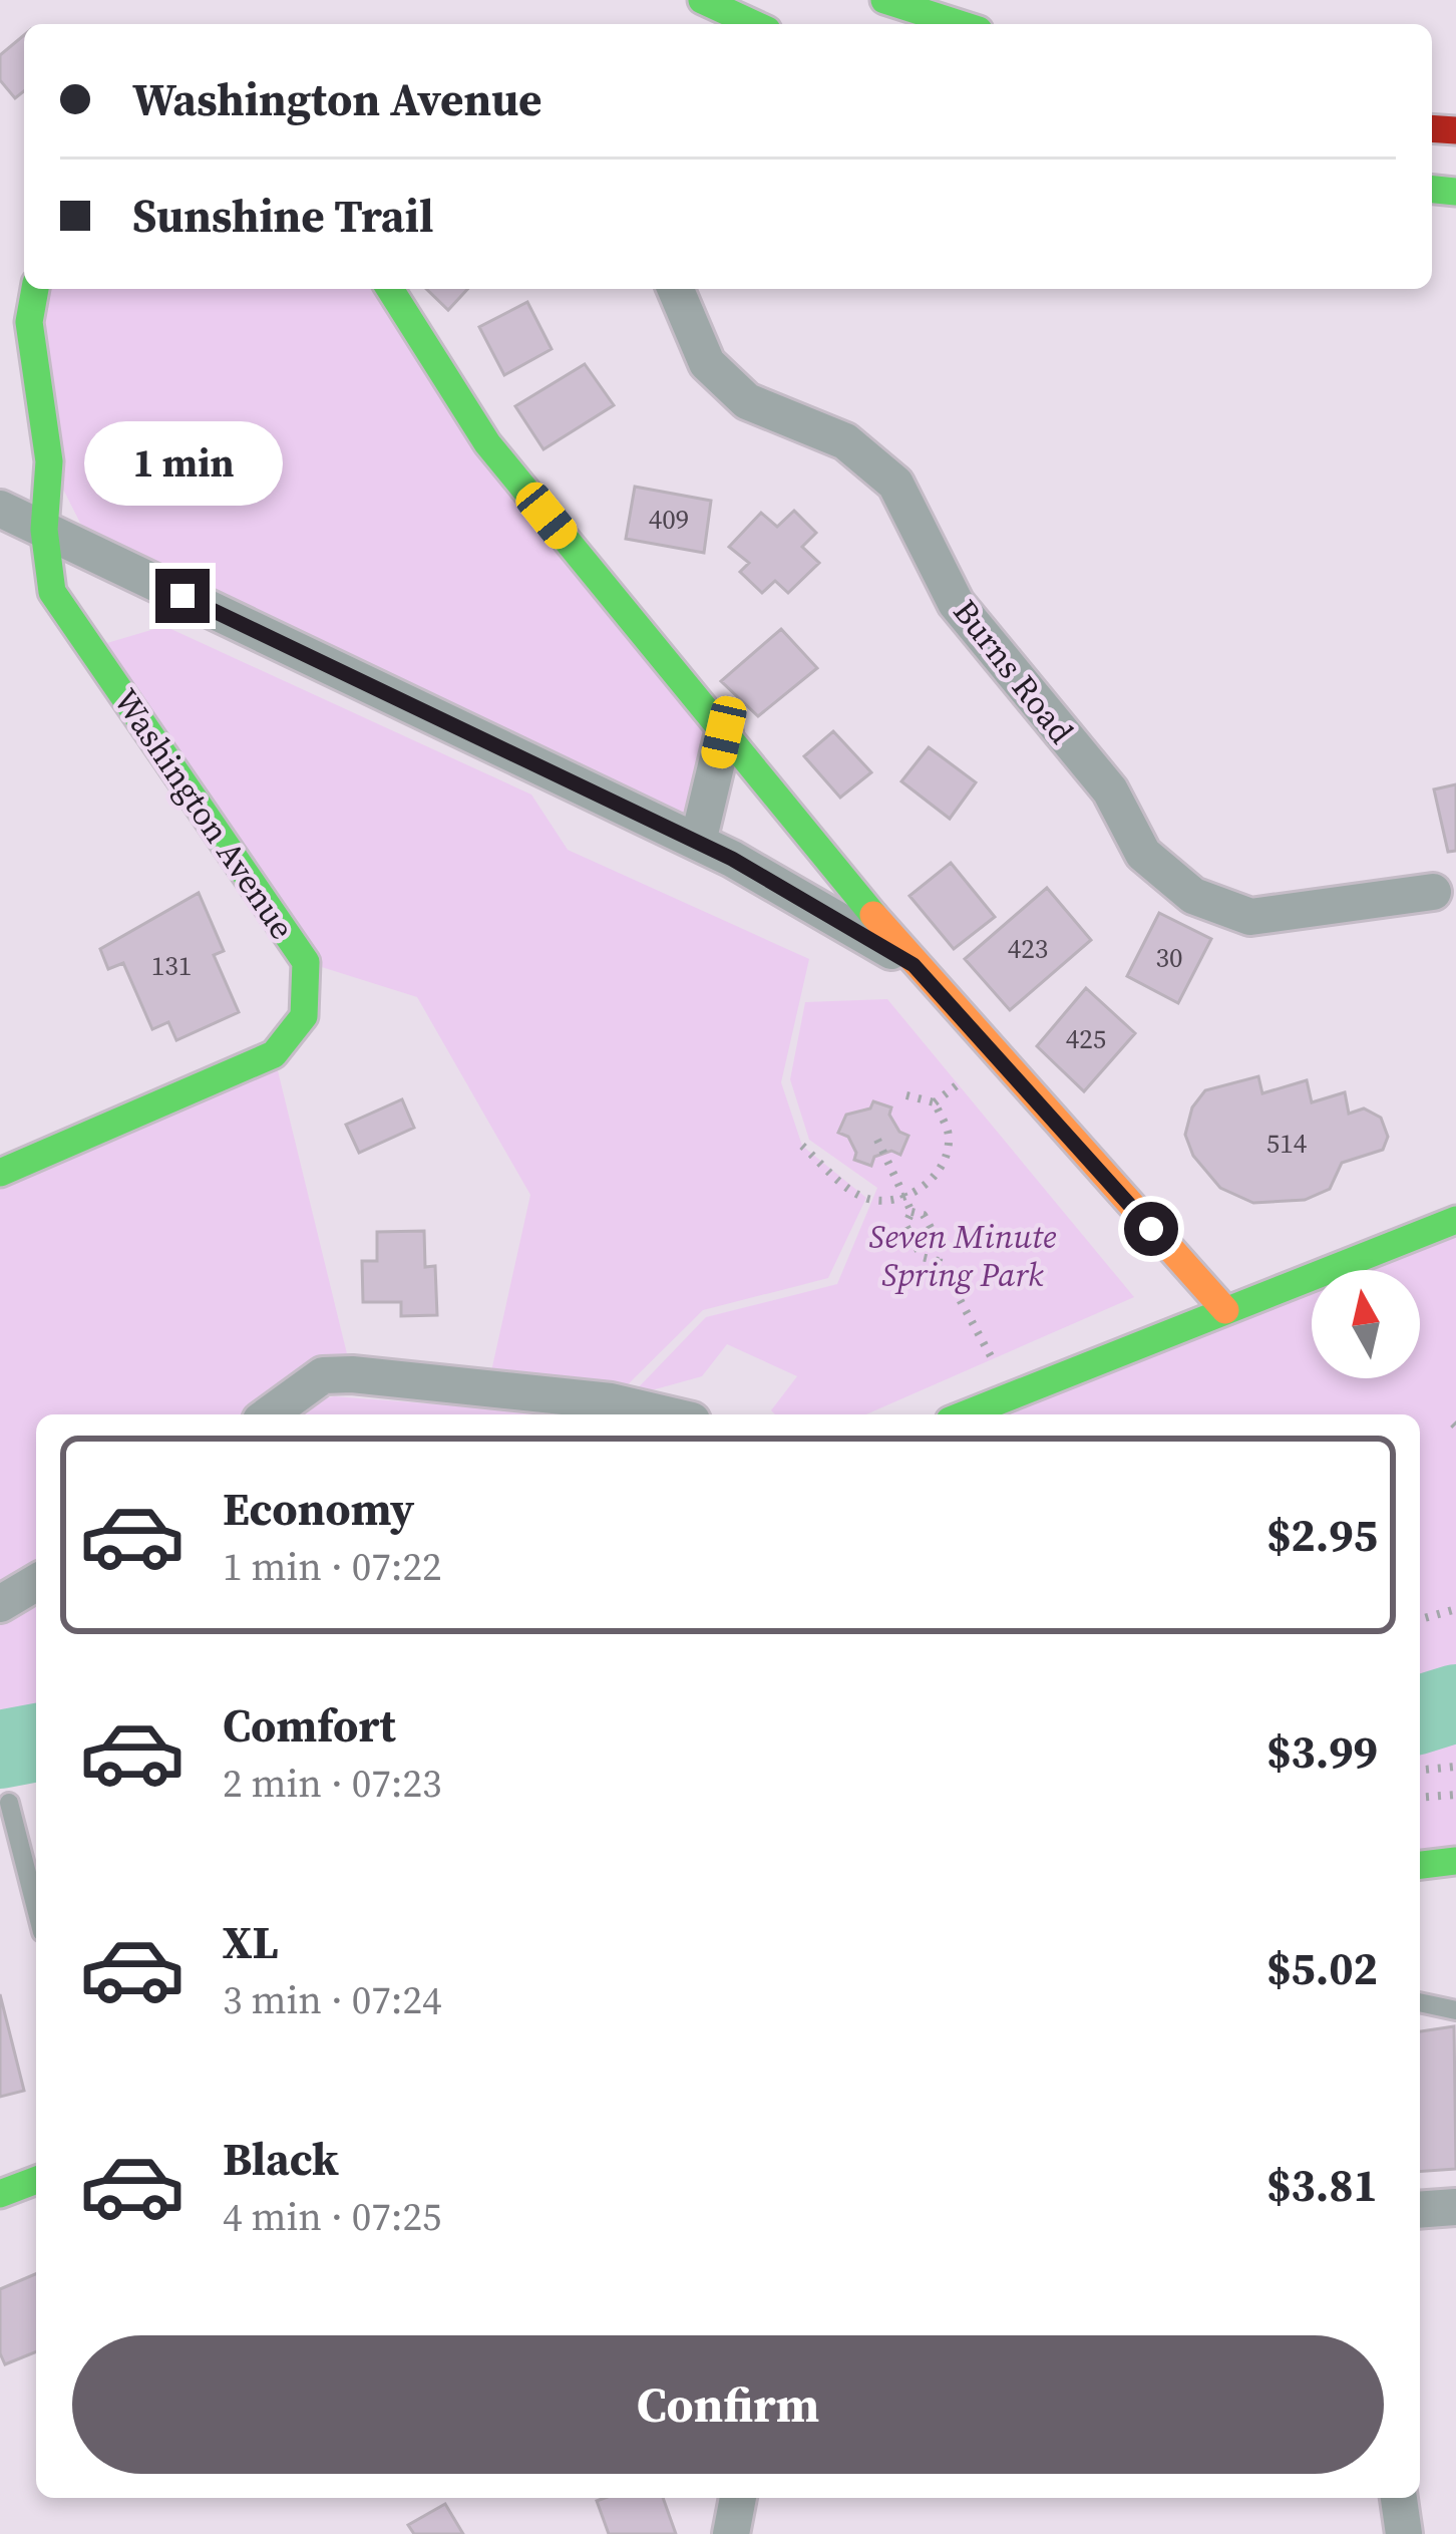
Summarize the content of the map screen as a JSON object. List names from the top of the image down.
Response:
{
  "streets": {
    "main road": ["Washington Avenue"],
    "street": ["Burns Road"]
  },
  "parks": ["Seven Minute Spring Park"],
  "house_numbers": [
    "409",
    "423",
    "30",
    "131",
    "425",
    "514"
  ],
  "north": "top",
  "page": {
    "banner": ["Washington Avenue", "Sunshine Trail"],
    "bubble": "1 min",
    "list": [
      {
        "name": "Economy",
        "note": "1 min · 07:22",
        "value": "$2.95"
      },
      {
        "name": "Comfort",
        "note": "2 min · 07:23",
        "value": "$3.99"
      },
      {
        "name": "XL",
        "note": "3 min · 07:24",
        "value": "$5.02"
      },
      {
        "name": "Black",
        "note": "4 min · 07:25",
        "value": "$3.81"
      }
    ],
    "buttons": "Confirm"
  }
}
